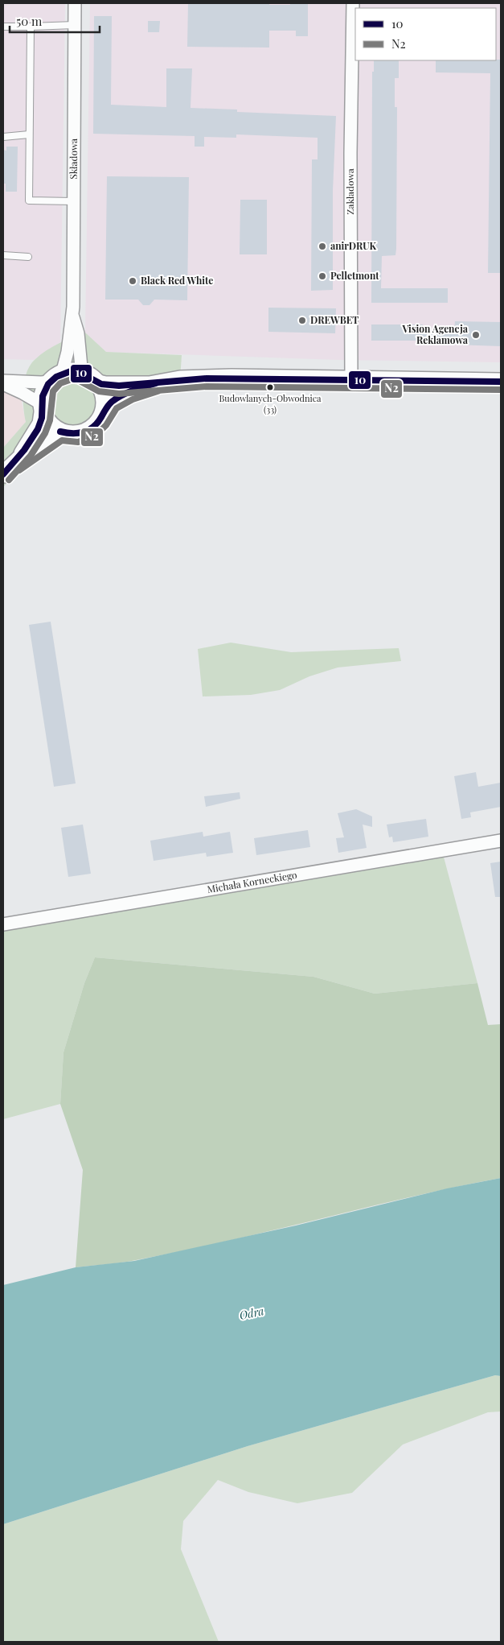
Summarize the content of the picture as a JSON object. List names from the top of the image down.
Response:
{
  "streets": {
    "street": ["Składowa", "Zakładowa", "Michała Korneckiego"]
  },
  "water": ["Odra"],
  "places": [
    "anirDRUK",
    "Pelletmont",
    "Black Red White",
    "DREWBET",
    "Vision Agencja Reklamowa",
    "Budowlanych-Obwodnica (33)"
  ],
  "lines": ["transit line 10", "transit line N2"],
  "legend": ["10", "N2"],
  "scale_bar": "50 m"
}
